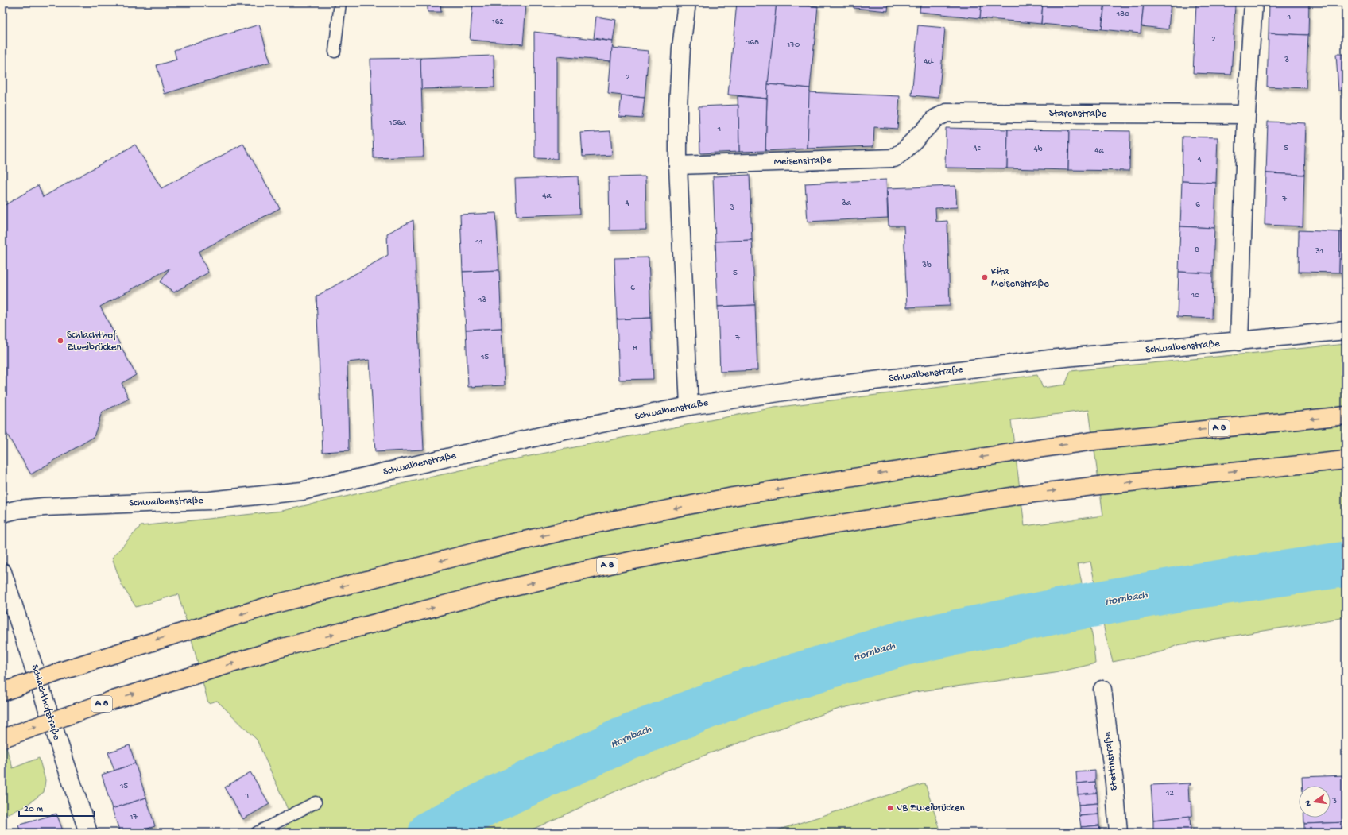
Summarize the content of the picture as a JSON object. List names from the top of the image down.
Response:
{
  "streets": {
    "highway": ["A 8"],
    "street": [
      "Starenstraße",
      "Meisenstraße",
      "Schwalbenstraße",
      "Schlachthofstraße",
      "Stettinstraße"
    ]
  },
  "crossings": [
    ["Starenstraße", "Meisenstraße"]
  ],
  "water": ["Hornbach"],
  "places": ["Kita Meisenstraße", "Schlachthof Zweibrücken", "VB Zweibrücken"],
  "house_numbers": [
    "180",
    "1",
    "162",
    "2",
    "168",
    "170",
    "3",
    "4d",
    "2",
    "156a",
    "1",
    "4c",
    "5",
    "4b",
    "4a",
    "4",
    "4a",
    "7",
    "4",
    "3a",
    "6",
    "3",
    "11",
    "8",
    "31",
    "3b",
    "5",
    "6",
    "10",
    "13",
    "7",
    "8",
    "15",
    "15",
    "12",
    "1",
    "3",
    "17"
  ],
  "scale_bar": "20 m",
  "north": "left"
}
